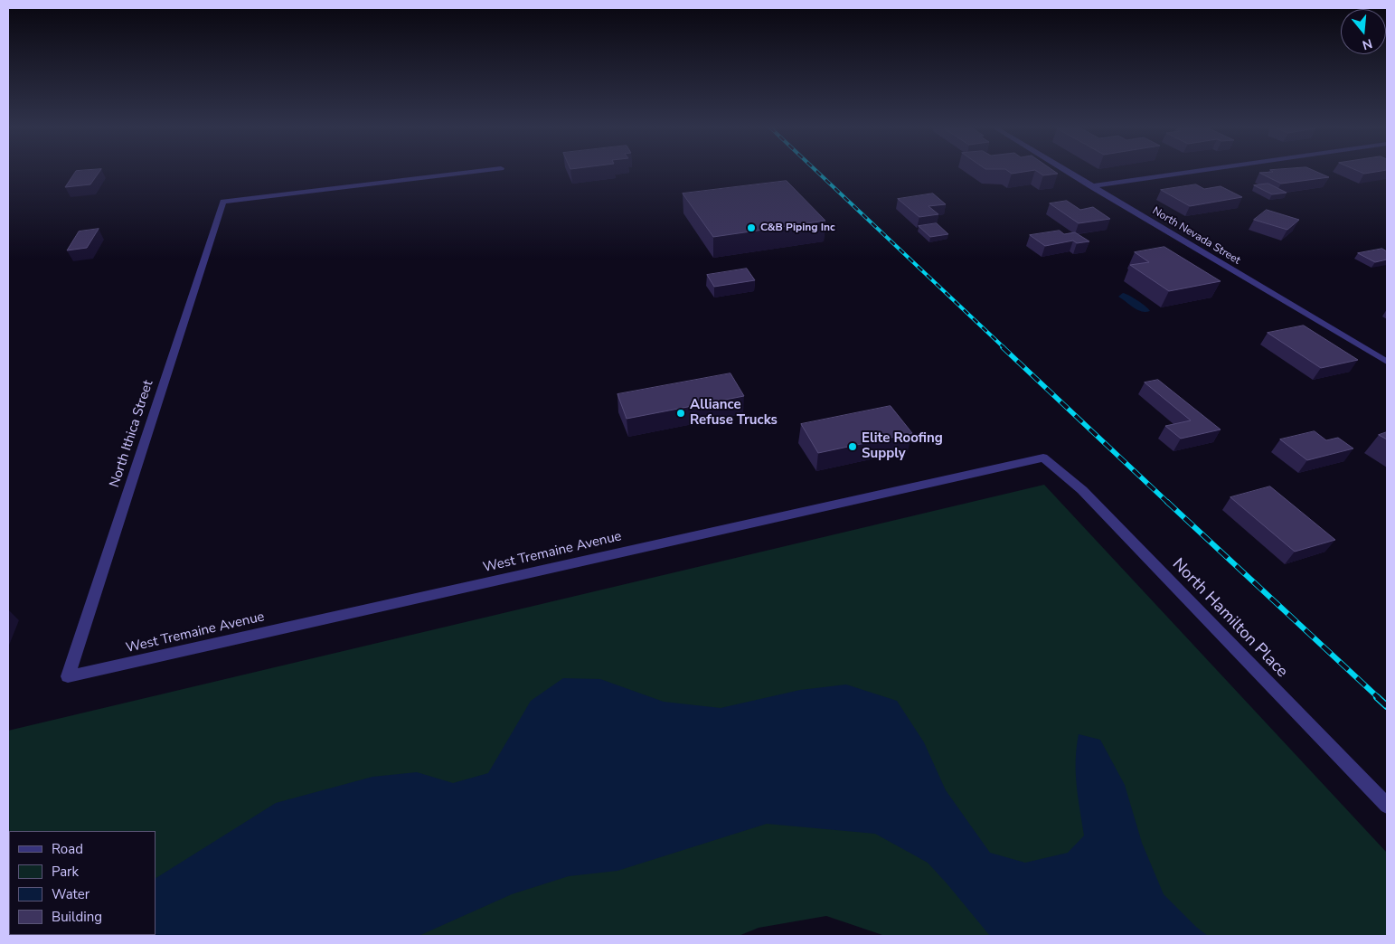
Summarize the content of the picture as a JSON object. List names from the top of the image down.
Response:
{
  "streets": {
    "street": [
      "North Nevada Street",
      "North Ithica Street",
      "West Tremaine Avenue",
      "North Hamilton Place"
    ]
  },
  "crossings": [
    ["North Ithica Street", "West Tremaine Avenue"],
    ["West Tremaine Avenue", "North Hamilton Place"]
  ],
  "places": ["C&B Piping Inc", "Alliance Refuse Trucks", "Elite Roofing Supply"],
  "legend": [
    "Road",
    "Park",
    "Water",
    "Building"
  ],
  "north": "bottom"
}
